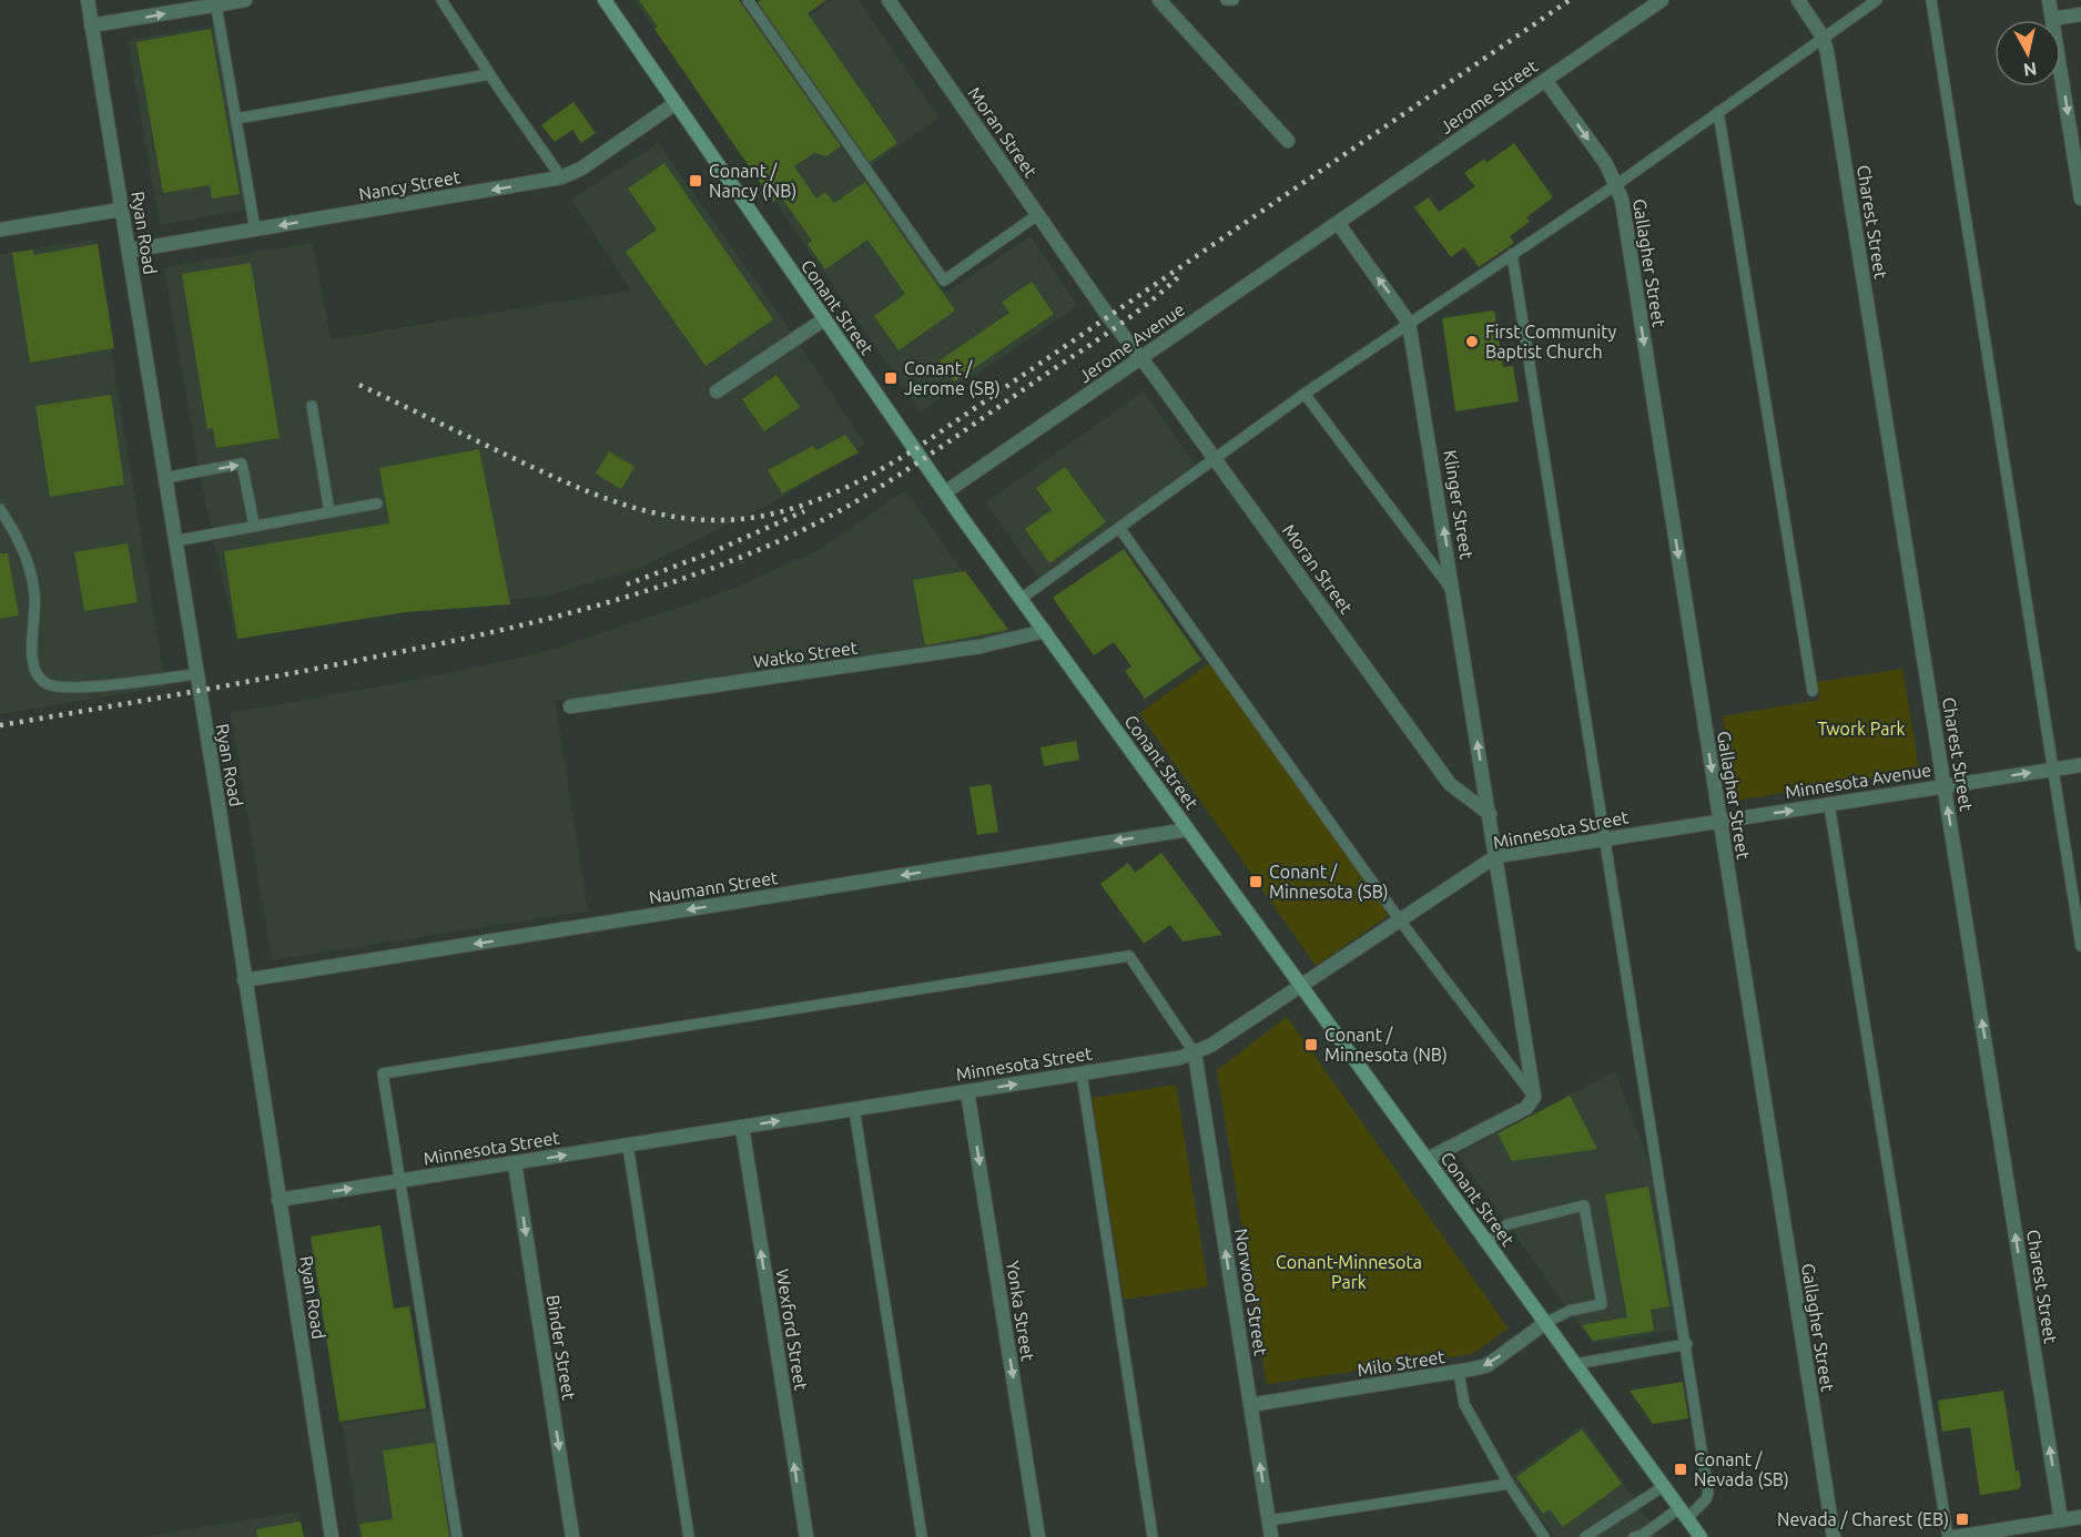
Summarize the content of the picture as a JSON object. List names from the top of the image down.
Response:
{
  "streets": {
    "main road": ["Conant Street"],
    "street": [
      "Jerome Street",
      "Moran Street",
      "Nancy Street",
      "Charest Street",
      "Ryan Road",
      "Gallagher Street",
      "Jerome Avenue",
      "Klinger Street",
      "Watko Street",
      "Minnesota Avenue",
      "Minnesota Street",
      "Naumann Street",
      "Norwood Street",
      "Yonka Street",
      "Wexford Street",
      "Binder Street",
      "Milo Street"
    ]
  },
  "crossings": [
    ["Jerome Street", "Gallagher Street"],
    ["Jerome Street", "Jerome Avenue"],
    ["Jerome Street", "Klinger Street"],
    ["Moran Street", "Jerome Avenue"],
    ["Moran Street", "Klinger Street"],
    ["Nancy Street", "Ryan Road"],
    ["Nancy Street", "Conant Street"],
    ["Charest Street", "Minnesota Avenue"],
    ["Ryan Road", "Minnesota Street"],
    ["Ryan Road", "Naumann Street"],
    ["Gallagher Street", "Minnesota Avenue"],
    ["Gallagher Street", "Minnesota Street"],
    ["Conant Street", "Jerome Avenue"],
    ["Conant Street", "Watko Street"],
    ["Conant Street", "Minnesota Street"],
    ["Conant Street", "Naumann Street"],
    ["Conant Street", "Milo Street"],
    ["Jerome Avenue", "Klinger Street"],
    ["Minnesota Avenue", "Minnesota Street"],
    ["Minnesota Street", "Norwood Street"],
    ["Minnesota Street", "Yonka Street"],
    ["Minnesota Street", "Wexford Street"],
    ["Minnesota Street", "Binder Street"],
    ["Norwood Street", "Milo Street"]
  ],
  "one_way": [
    "Nancy Street",
    "Charest Street",
    "Gallagher Street",
    "Klinger Street",
    "Minnesota Avenue",
    "Naumann Street",
    "Norwood Street",
    "Yonka Street",
    "Wexford Street",
    "Binder Street"
  ],
  "parks": ["Twork Park", "Conant-Minnesota Park"],
  "places": {
    "transit": [
      "Conant / Nancy (NB)",
      "Conant / Jerome (SB)",
      "Conant / Minnesota (SB)",
      "Conant / Minnesota (NB)",
      "Conant / Nevada (SB)",
      "Nevada / Charest (EB)"
    ],
    "other": ["First Community Baptist Church"]
  },
  "north": "bottom"
}
